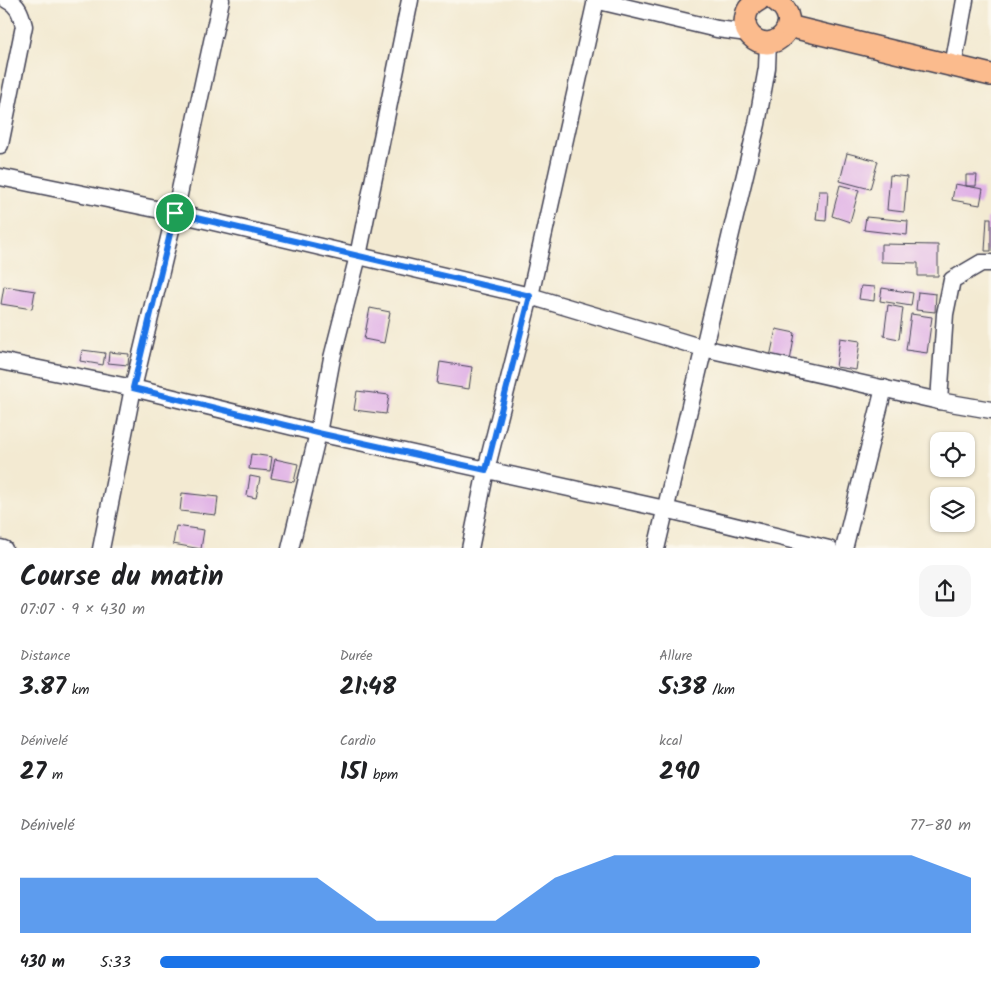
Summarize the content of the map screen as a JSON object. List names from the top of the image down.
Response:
{
  "page": {
    "heading": ["Course du matin", "07:07 · 9 × 430 m"],
    "stats": [
      ["Distance", "3.87 km"],
      ["Durée", "21:48"],
      ["Allure", "5:38 /km"],
      ["Dénivelé", "27 m"],
      ["Cardio", "151 bpm"],
      ["kcal", "290"]
    ],
    "chart": ["Dénivelé", "77–80 m"],
    "list": [
      {
        "name": "430 m",
        "note": "5:33"
      }
    ]
  }
}
